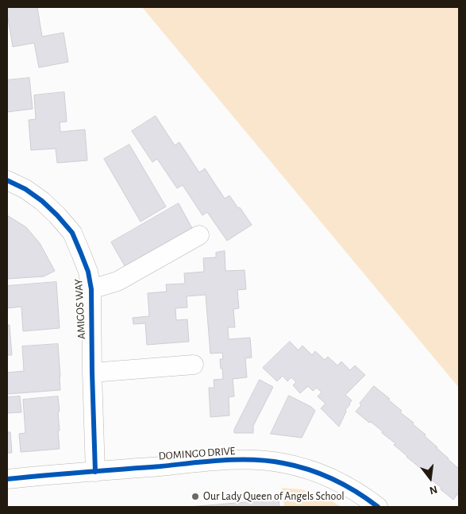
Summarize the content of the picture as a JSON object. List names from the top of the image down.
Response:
{
  "streets": {
    "street": ["AMIGOS WAY", "DOMINGO DRIVE"]
  },
  "crossings": [
    ["AMIGOS WAY", "DOMINGO DRIVE"]
  ],
  "places": ["Our Lady Queen of Angels School"],
  "north": "bottom"
}
